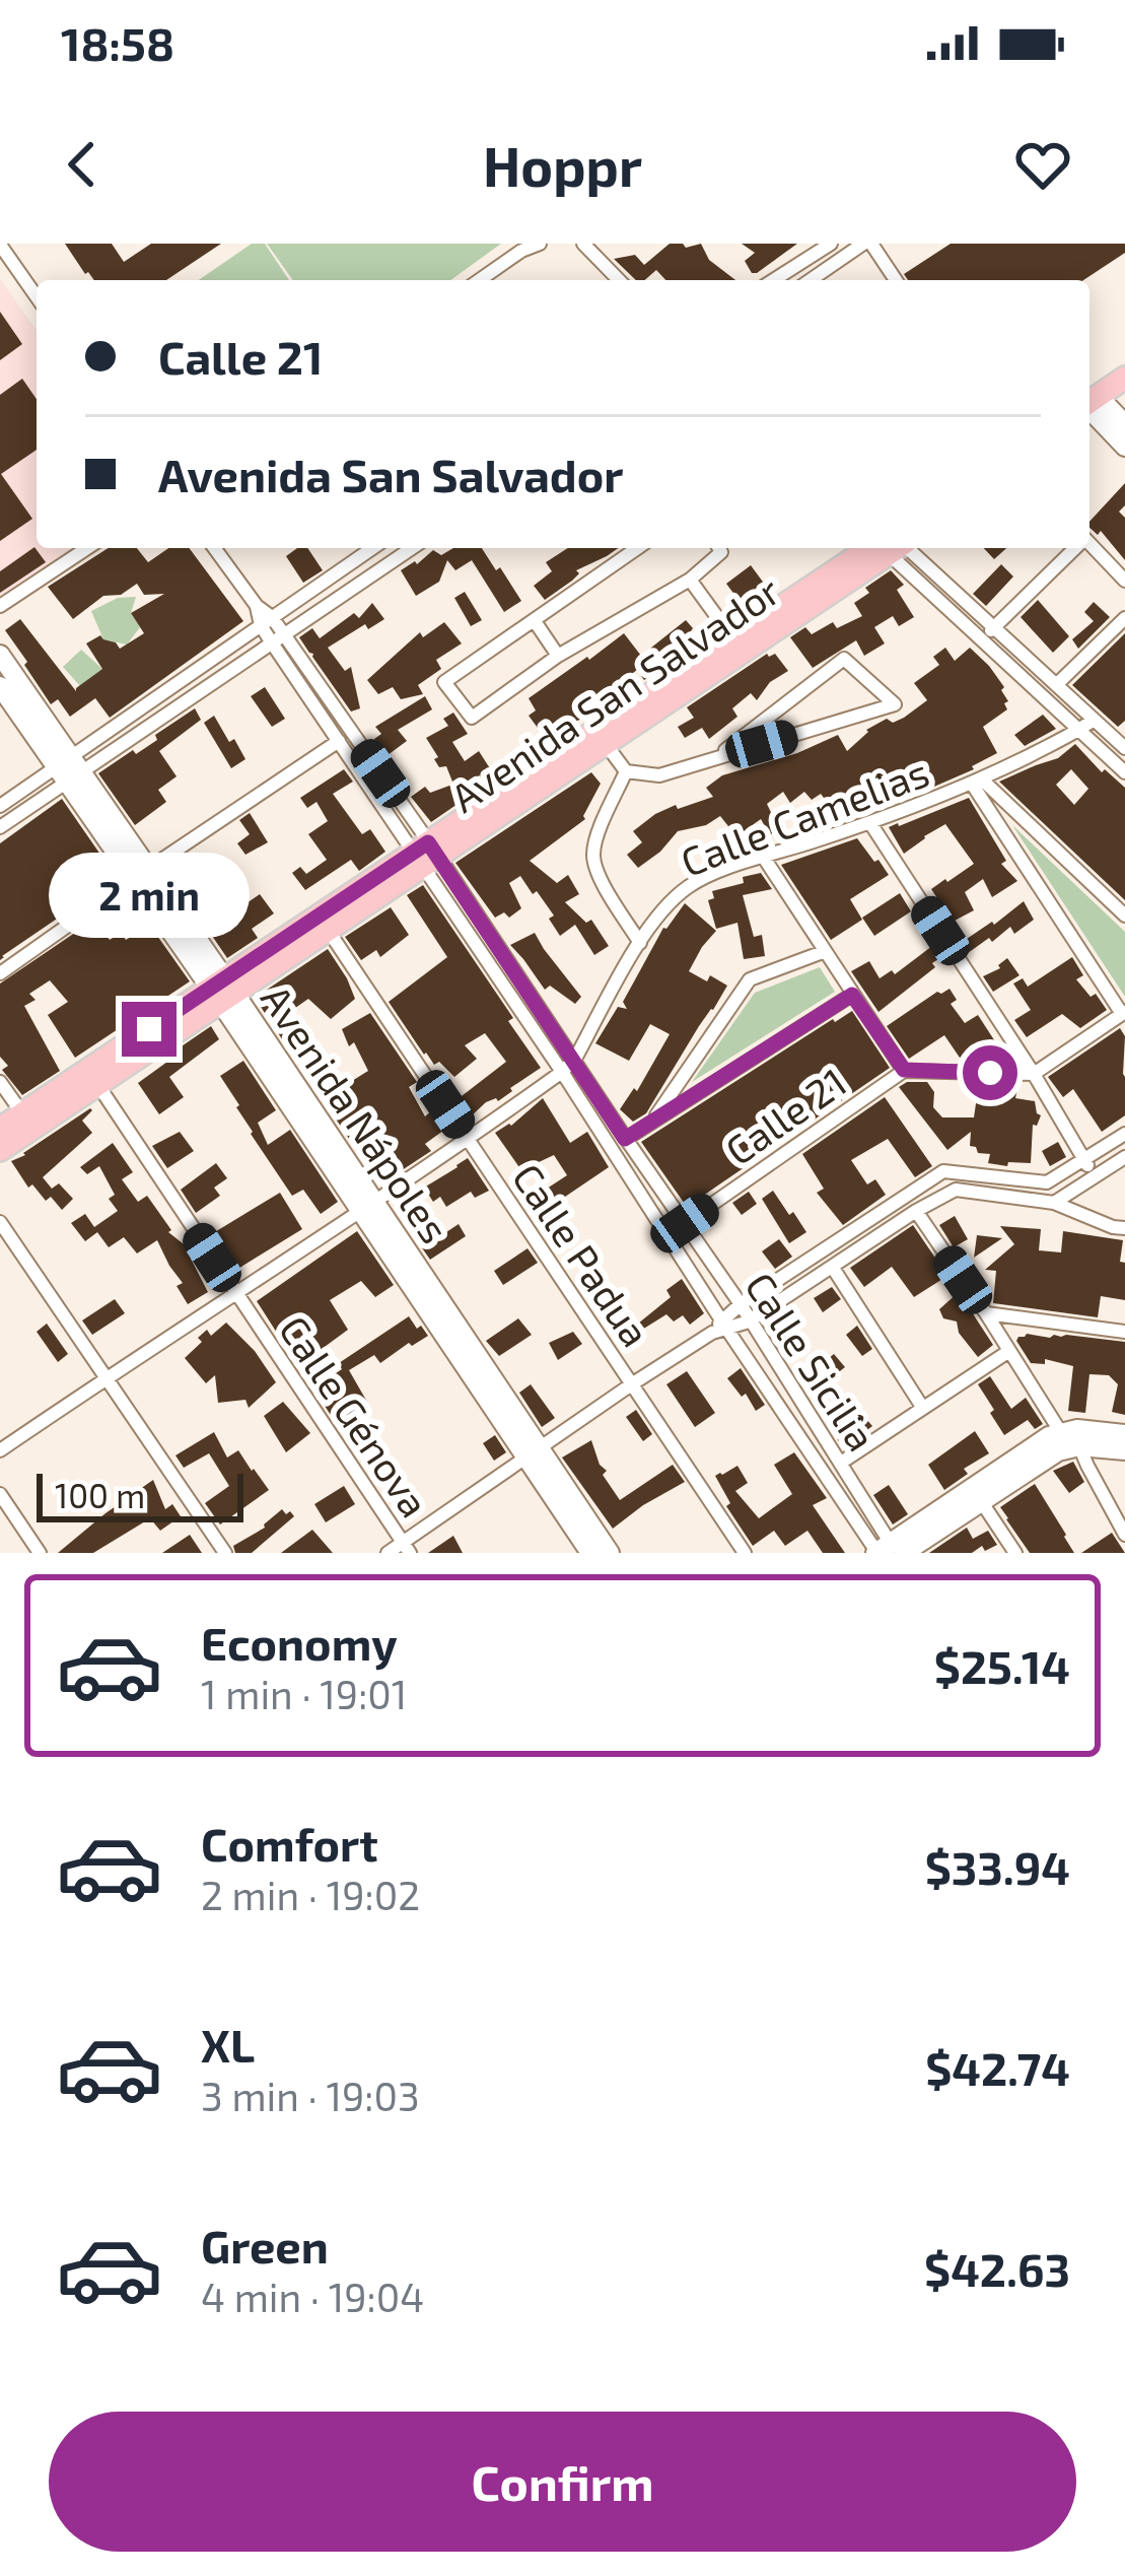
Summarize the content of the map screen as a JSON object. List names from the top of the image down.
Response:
{
  "streets": {
    "main road": ["Avenida San Salvador", "Avenida Nápoles"],
    "street": [
      "Calle Camelias",
      "Calle 21",
      "Calle Padua",
      "Calle Sicilia",
      "Calle Génova"
    ]
  },
  "crossings": [
    ["Avenida San Salvador", "Avenida Nápoles"],
    ["Avenida San Salvador", "Calle Padua"],
    ["Avenida San Salvador", "Calle Sicilia"],
    ["Avenida San Salvador", "Calle Génova"],
    ["Calle Camelias", "Avenida Nápoles"],
    ["Calle Camelias", "Calle Padua"],
    ["Calle Camelias", "Calle Sicilia"],
    ["Calle Camelias", "Calle Génova"],
    ["Calle 21", "Calle Sicilia"]
  ],
  "scale_bar": "100 m",
  "page": {
    "status": "18:58",
    "header": "Hoppr",
    "banner": ["Calle 21", "Avenida San Salvador"],
    "bubble": "2 min",
    "scale": "100 m",
    "list": [
      {
        "name": "Economy",
        "note": "1 min · 19:01",
        "value": "$25.14"
      },
      {
        "name": "Comfort",
        "note": "2 min · 19:02",
        "value": "$33.94"
      },
      {
        "name": "XL",
        "note": "3 min · 19:03",
        "value": "$42.74"
      },
      {
        "name": "Green",
        "note": "4 min · 19:04",
        "value": "$42.63"
      }
    ],
    "buttons": "Confirm"
  }
}
